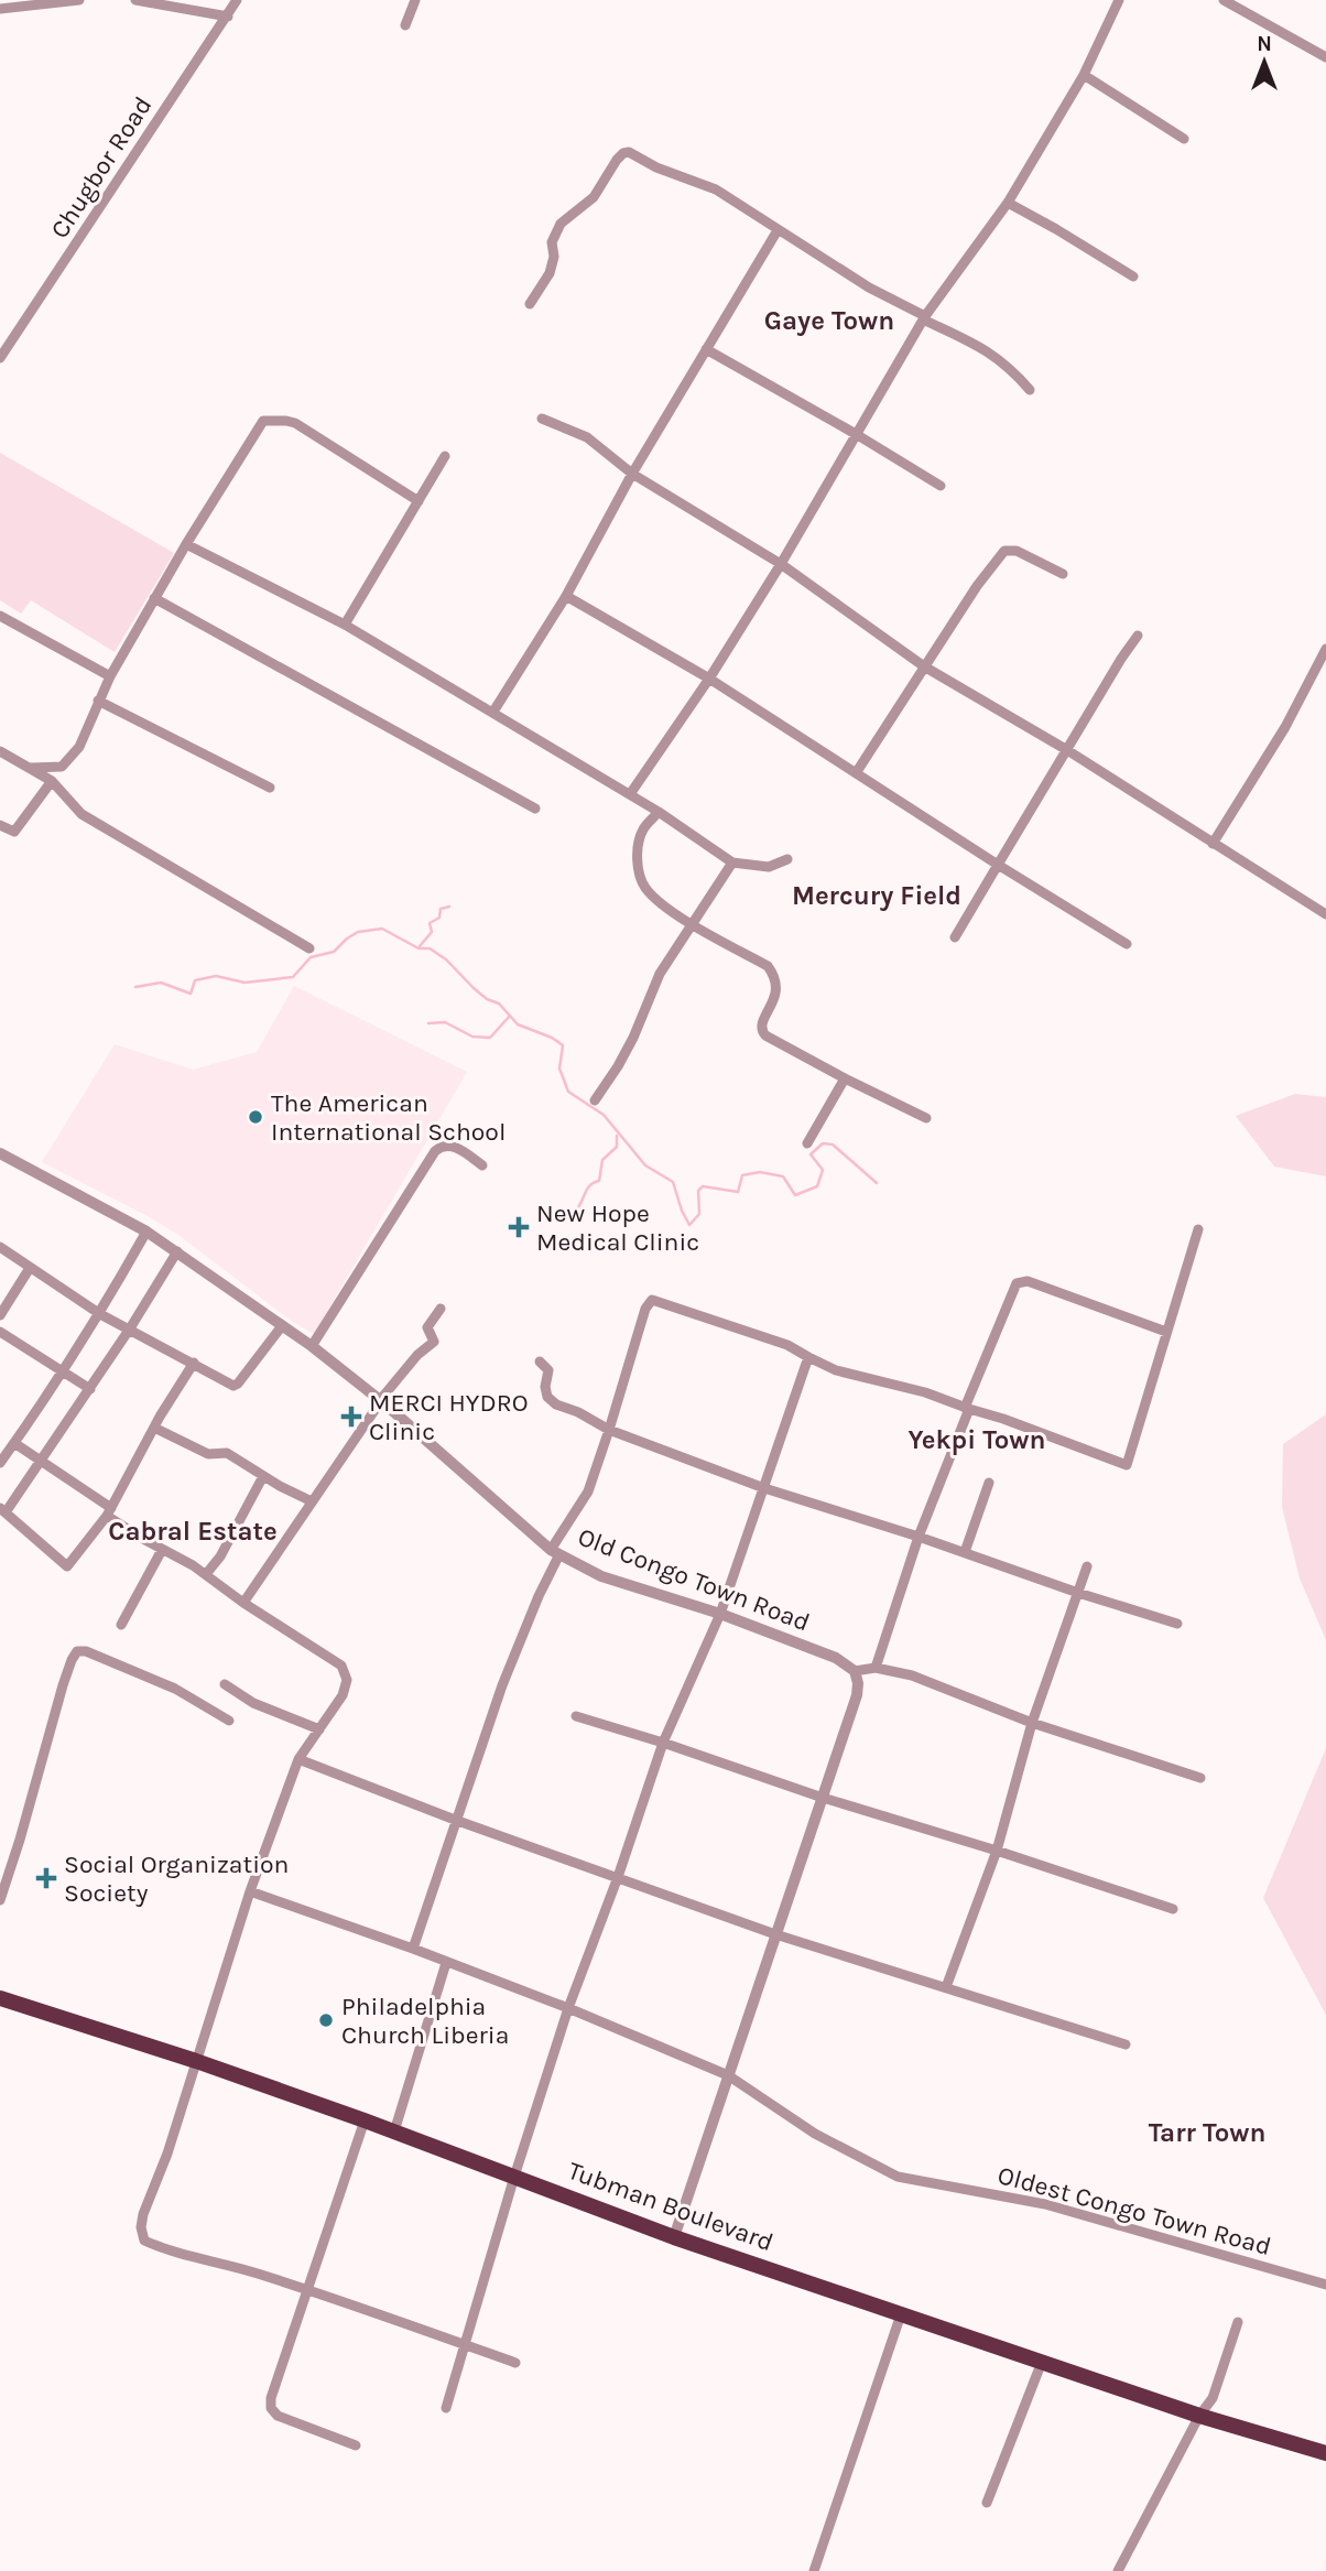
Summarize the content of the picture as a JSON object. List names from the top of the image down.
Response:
{
  "streets": {
    "highway": ["Tubman Boulevard"],
    "street": ["Chugbor Road", "Old Congo Town Road", "Oldest Congo Town Road"]
  },
  "districts": [
    "Gaye Town",
    "Mercury Field",
    "Yekpi Town",
    "Cabral Estate",
    "Tarr Town"
  ],
  "places": {
    "other": ["The American International School", "Philadelphia Church Liberia"],
    "health": ["New Hope Medical Clinic", "MERCI HYDRO Clinic", "Social Organization Society"]
  },
  "north": "top"
}
